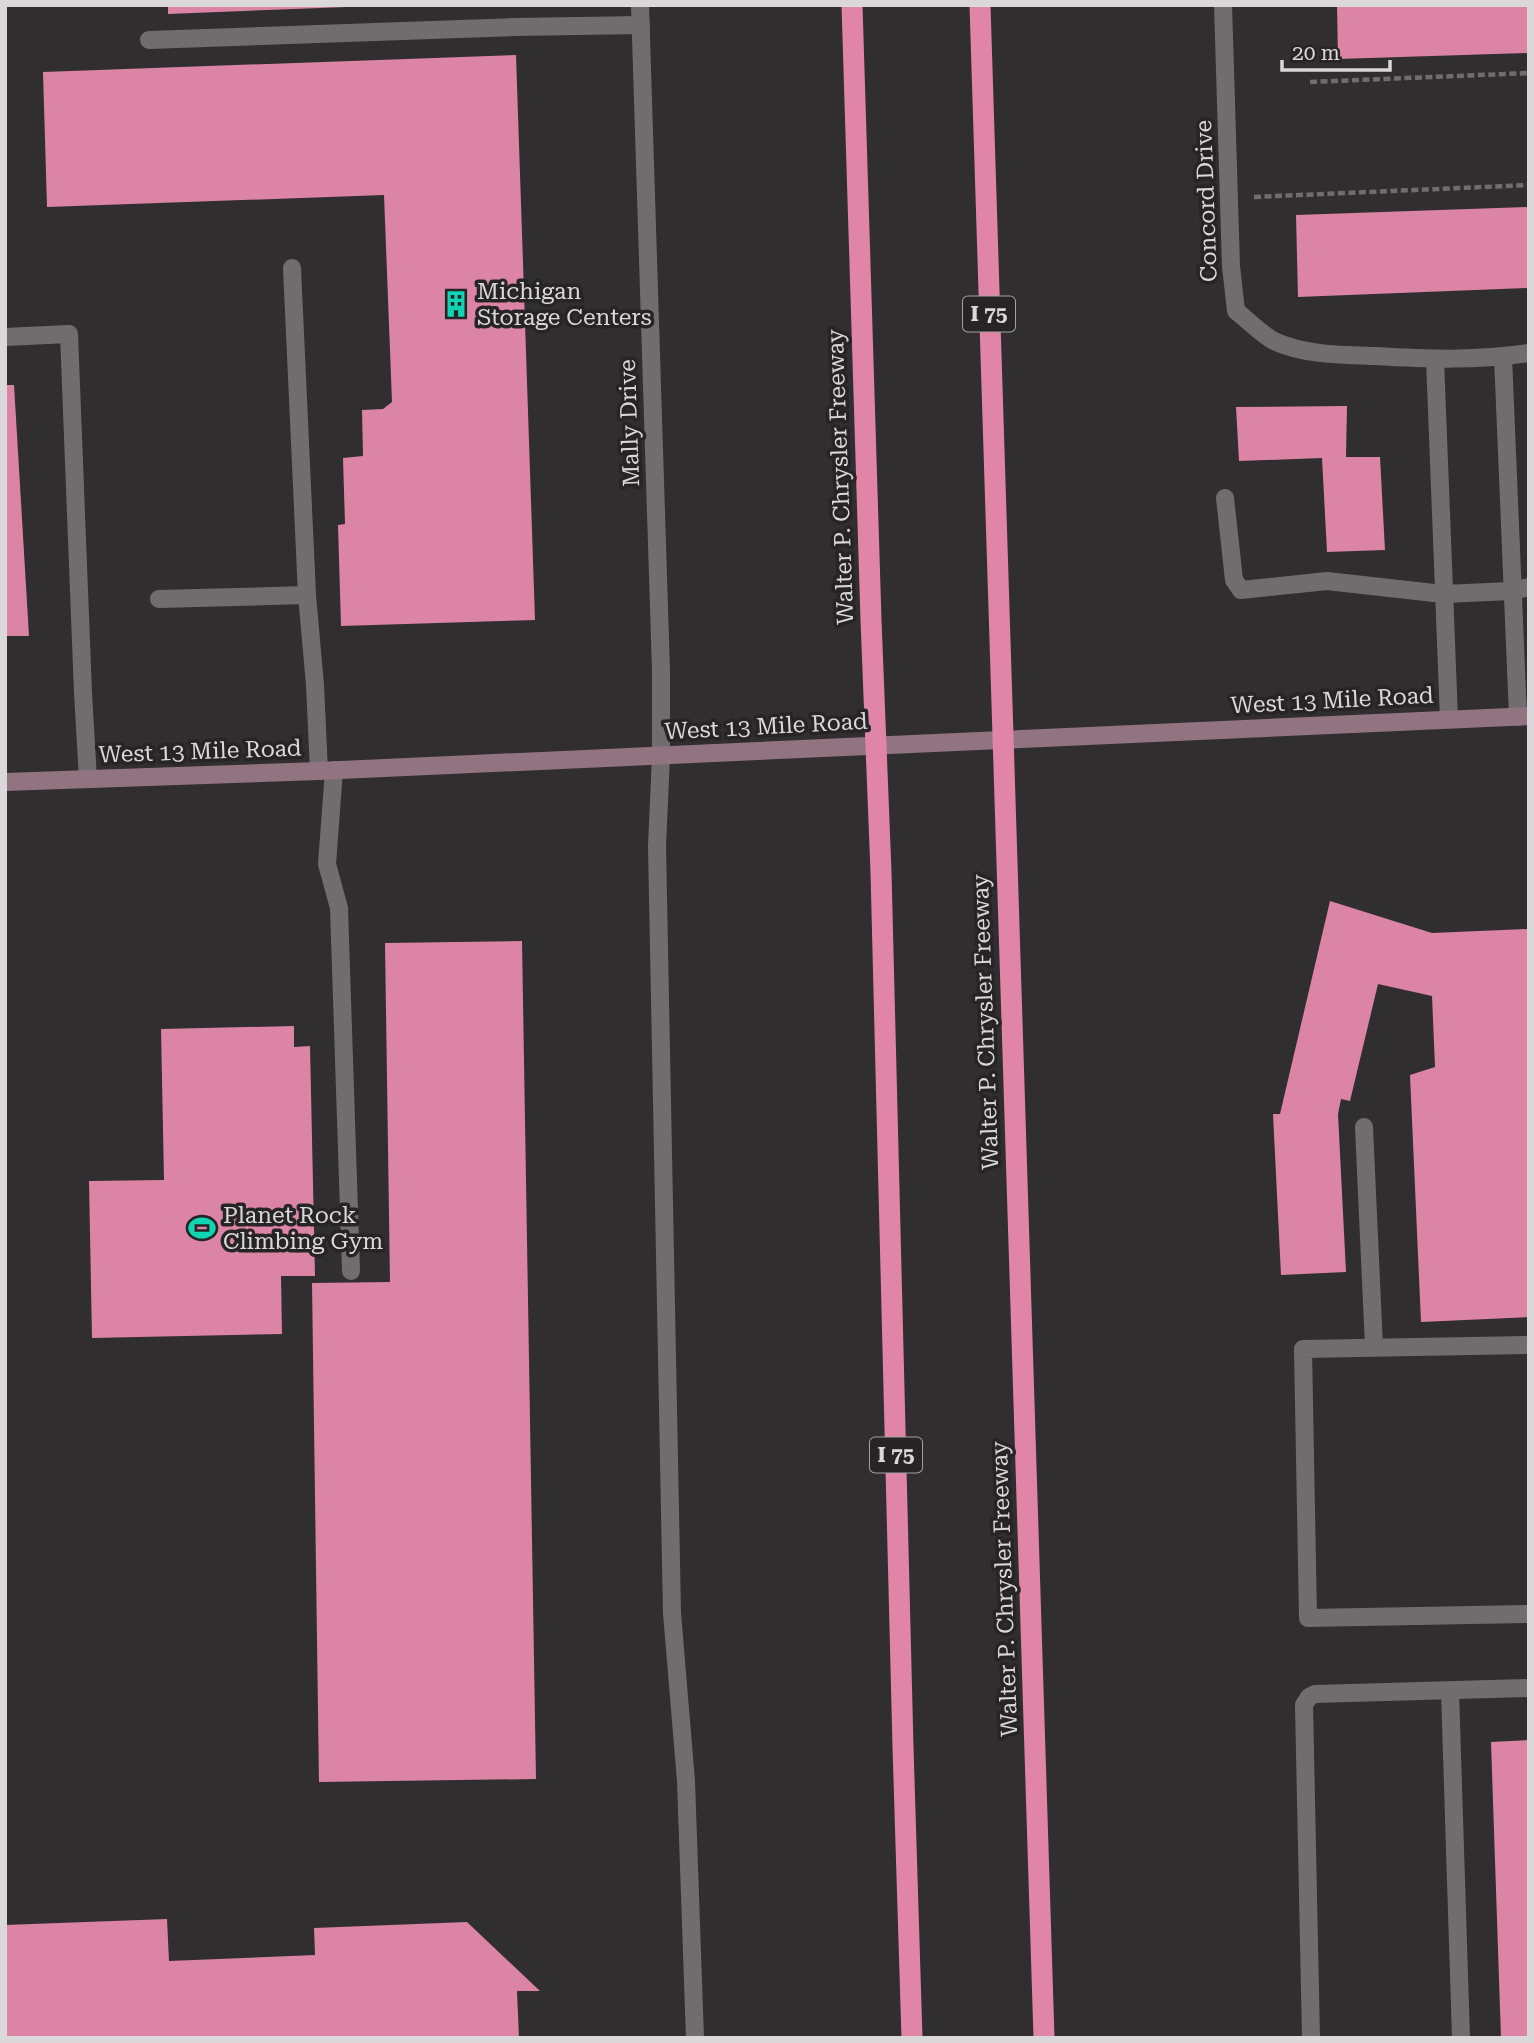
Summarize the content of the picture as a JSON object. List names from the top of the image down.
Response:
{
  "streets": {
    "highway": ["I 75", "Walter P. Chrysler Freeway"],
    "main road": ["West 13 Mile Road"],
    "street": ["Concord Drive", "Mally Drive"]
  },
  "crossings": [
    ["Mally Drive", "West 13 Mile Road"]
  ],
  "places": {
    "building": ["Michigan Storage Centers"],
    "sports": ["Planet Rock Climbing Gym"]
  },
  "scale_bar": "20 m"
}
